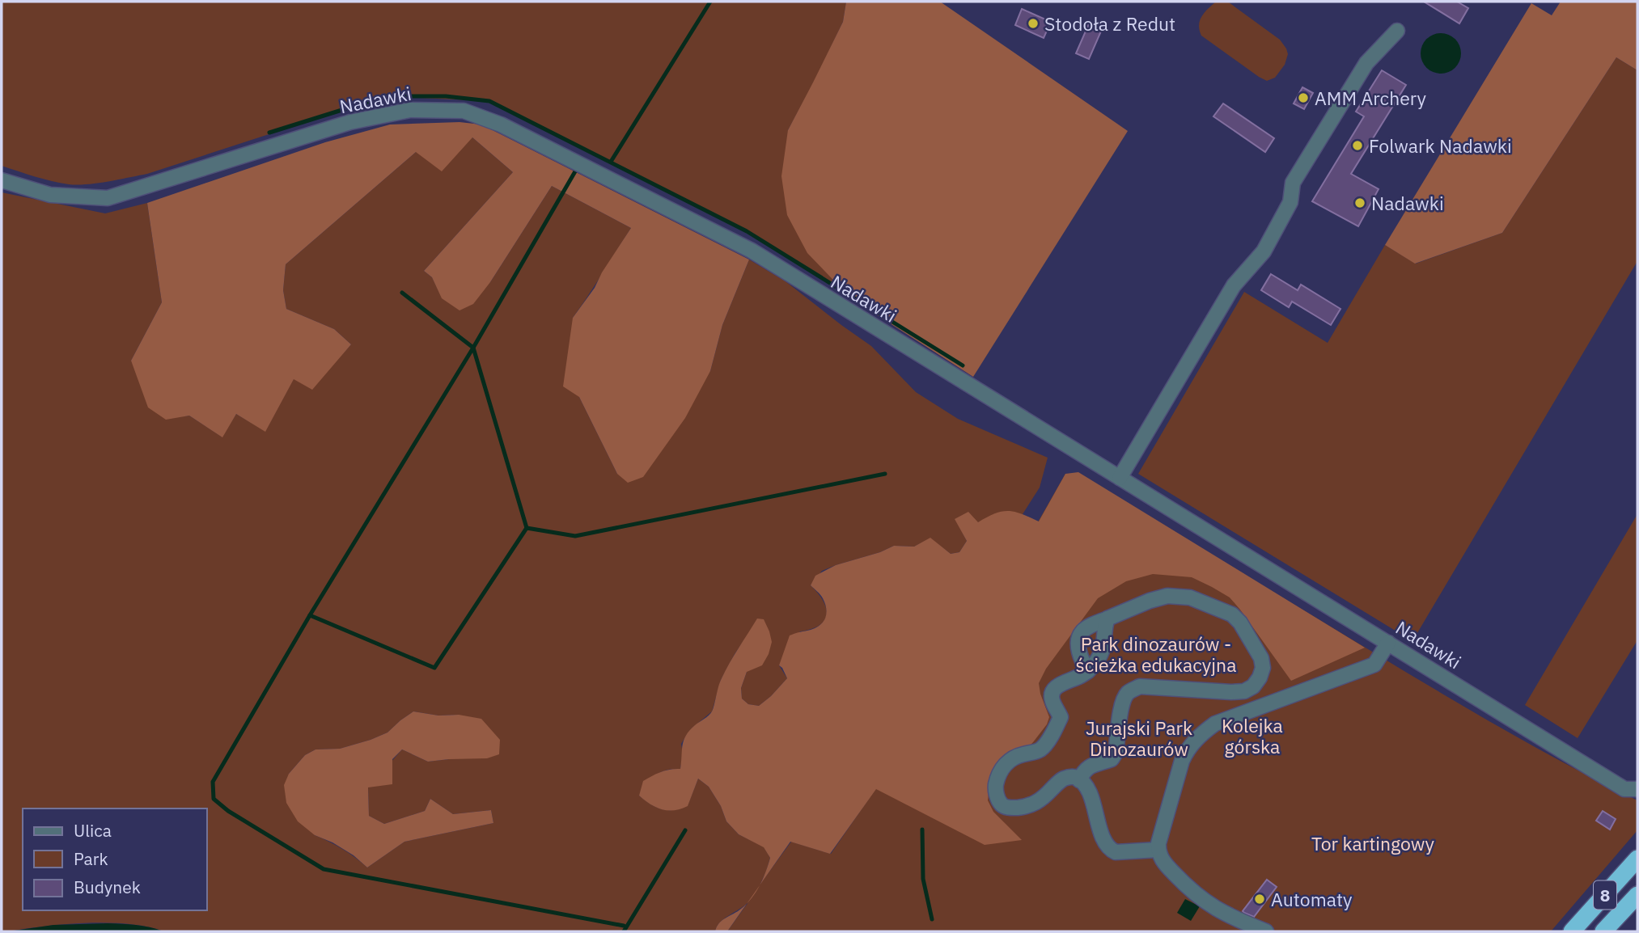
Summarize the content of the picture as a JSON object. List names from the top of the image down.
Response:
{
  "streets": {
    "highway": ["8"],
    "street": ["Nadawki"]
  },
  "parks": [
    "Park dinozaurów - ścieżka edukacyjna",
    "Kolejka górska",
    "Jurajski Park Dinozaurów",
    "Tor kartingowy"
  ],
  "places": [
    "Stodoła z Redut",
    "AMM Archery",
    "Folwark Nadawki",
    "Nadawki",
    "Automaty"
  ],
  "legend": ["Ulica", "Park", "Budynek"]
}
